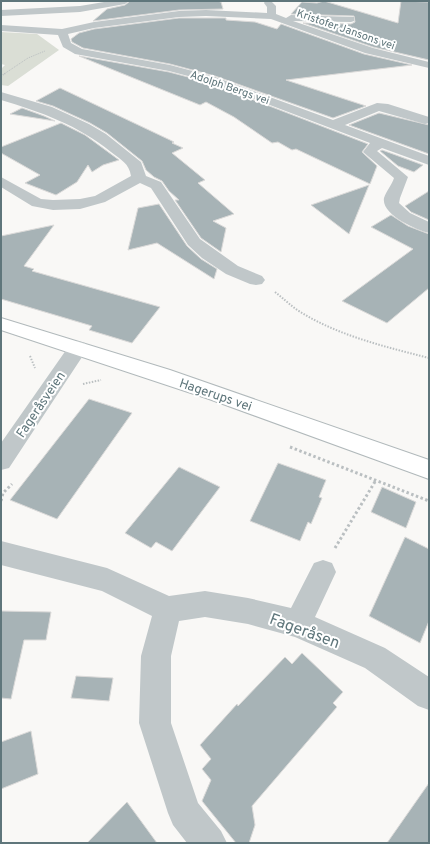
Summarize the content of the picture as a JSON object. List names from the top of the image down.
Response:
{
  "streets": {
    "main road": ["Hagerups vei"],
    "street": [
      "Kristofer Jansons vei",
      "Adolph Bergs vei",
      "Fageråsveien",
      "Fageråsen"
    ]
  },
  "crossings": [
    ["Hagerups vei", "Fageråsveien"]
  ]
}
